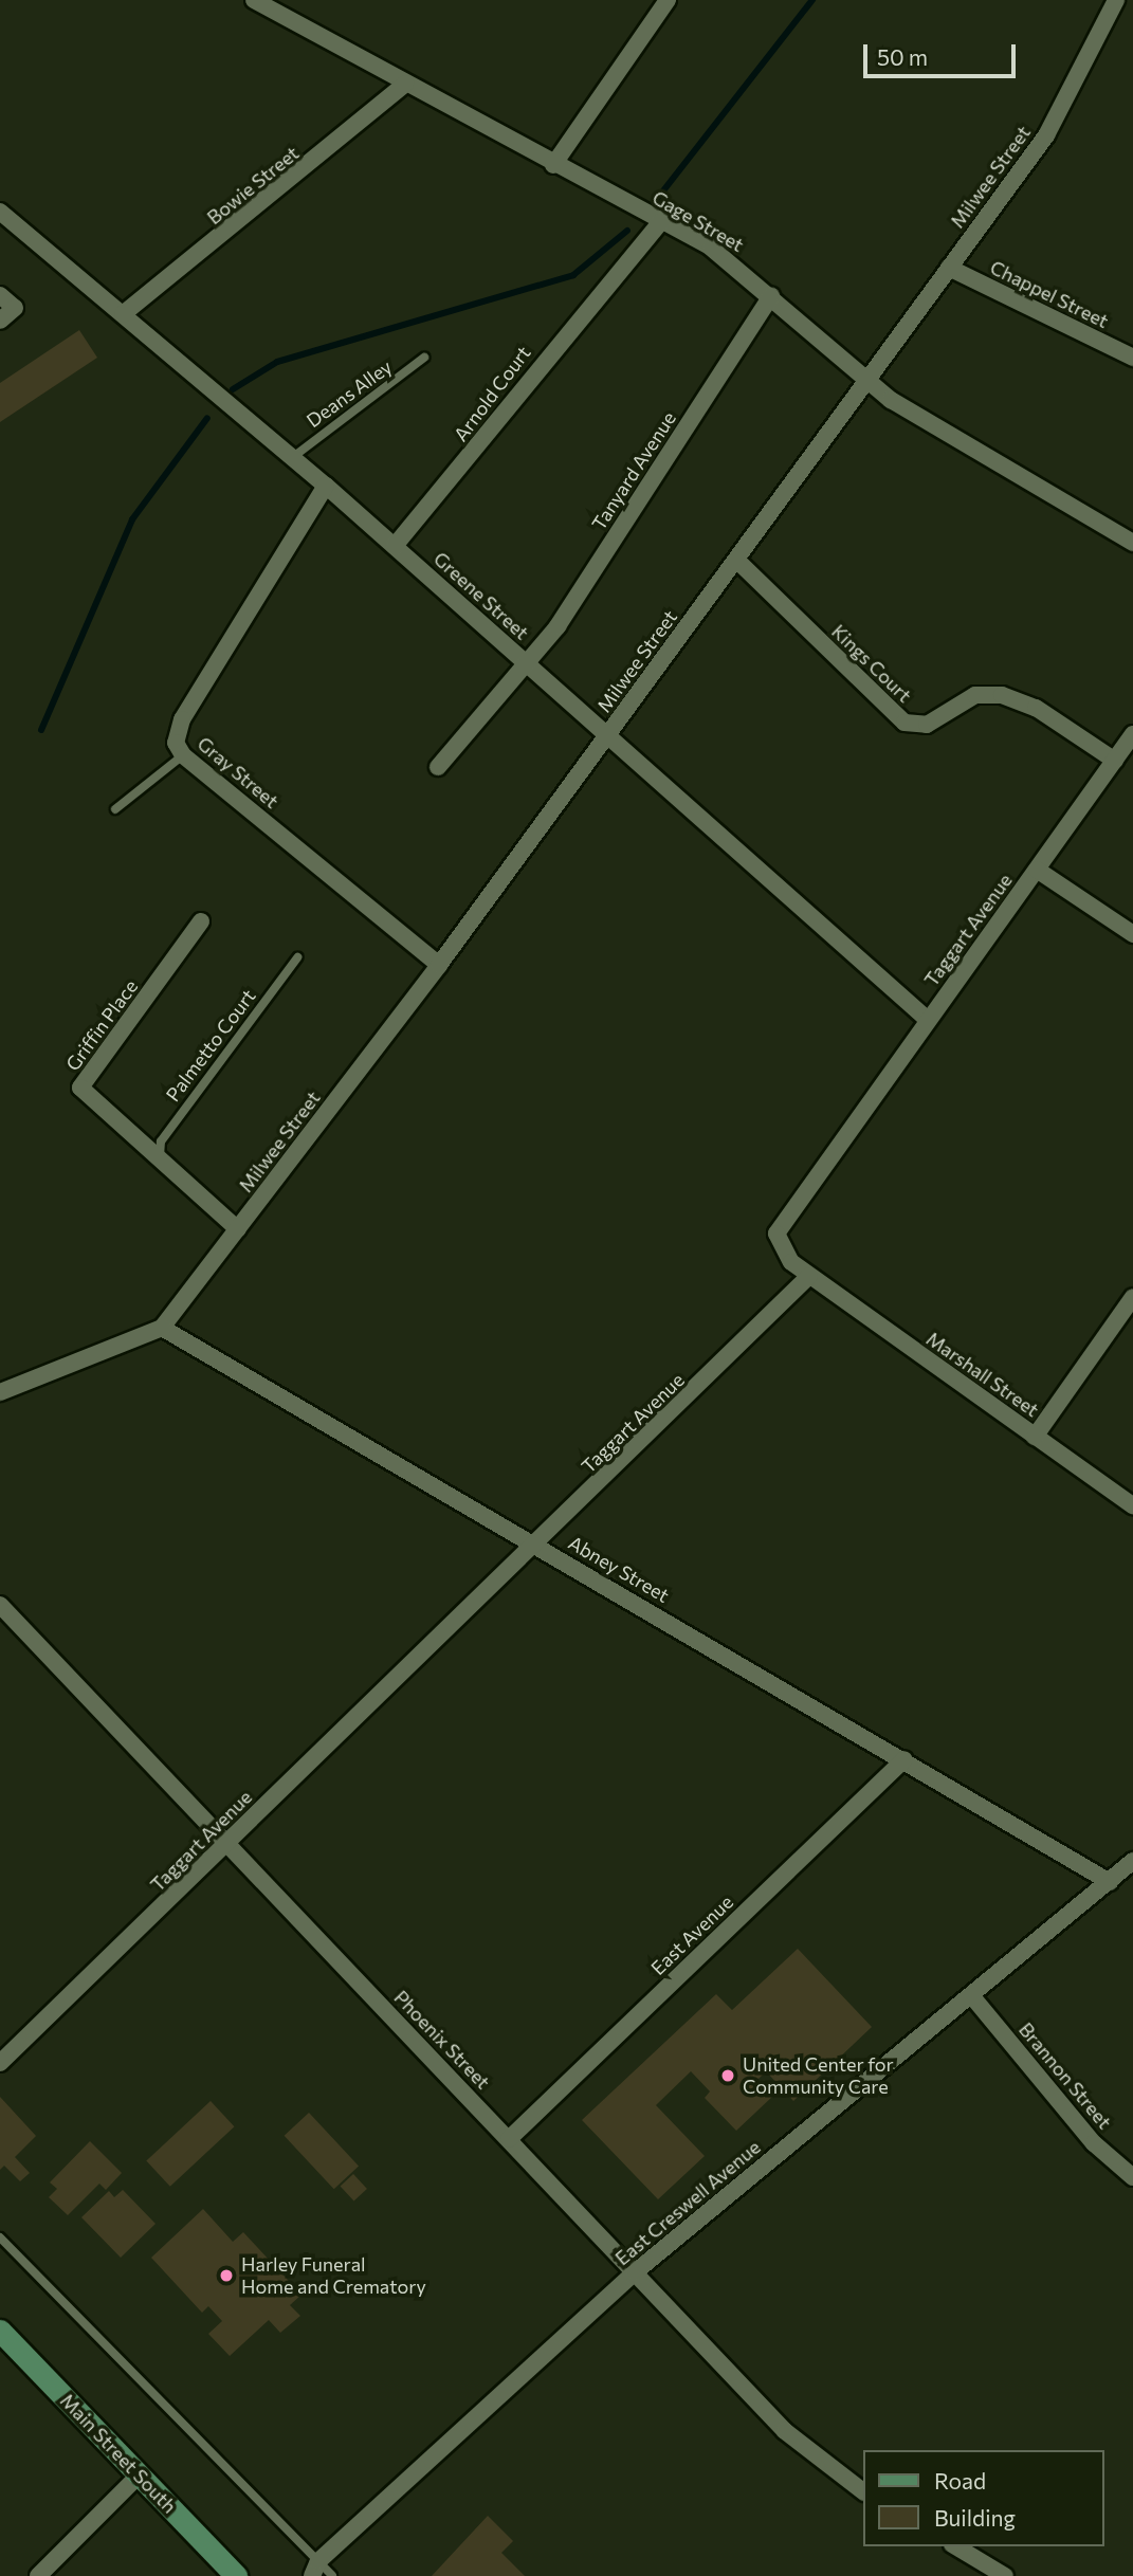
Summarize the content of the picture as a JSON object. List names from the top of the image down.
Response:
{
  "streets": {
    "main road": ["Main Street South"],
    "street": [
      "Milwee Street",
      "Bowie Street",
      "Gage Street",
      "Chappel Street",
      "Arnold Court",
      "Tanyard Avenue",
      "Greene Street",
      "Kings Court",
      "Gray Street",
      "Taggart Avenue",
      "Griffin Place",
      "Marshall Street",
      "Abney Street",
      "East Avenue",
      "Phoenix Street",
      "Brannon Street",
      "East Creswell Avenue"
    ],
    "lane": ["Deans Alley", "Palmetto Court"]
  },
  "crossings": [
    ["Milwee Street", "Gage Street"],
    ["Milwee Street", "Chappel Street"],
    ["Milwee Street", "Greene Street"],
    ["Milwee Street", "Kings Court"],
    ["Milwee Street", "Gray Street"],
    ["Milwee Street", "Griffin Place"],
    ["Milwee Street", "Abney Street"],
    ["Bowie Street", "Gage Street"],
    ["Bowie Street", "Greene Street"],
    ["Gage Street", "Arnold Court"],
    ["Gage Street", "Tanyard Avenue"],
    ["Deans Alley", "Greene Street"],
    ["Arnold Court", "Greene Street"],
    ["Tanyard Avenue", "Greene Street"],
    ["Greene Street", "Gray Street"],
    ["Greene Street", "Taggart Avenue"],
    ["Kings Court", "Taggart Avenue"],
    ["Taggart Avenue", "Marshall Street"],
    ["Taggart Avenue", "Abney Street"],
    ["Taggart Avenue", "Phoenix Street"],
    ["Griffin Place", "Palmetto Court"],
    ["Abney Street", "East Avenue"],
    ["Abney Street", "East Creswell Avenue"],
    ["East Avenue", "Phoenix Street"],
    ["Phoenix Street", "East Creswell Avenue"],
    ["Brannon Street", "East Creswell Avenue"]
  ],
  "places": ["United Center for Community Care", "Harley Funeral Home and Crematory"],
  "legend": ["Road", "Building"],
  "scale_bar": "50 m"
}
